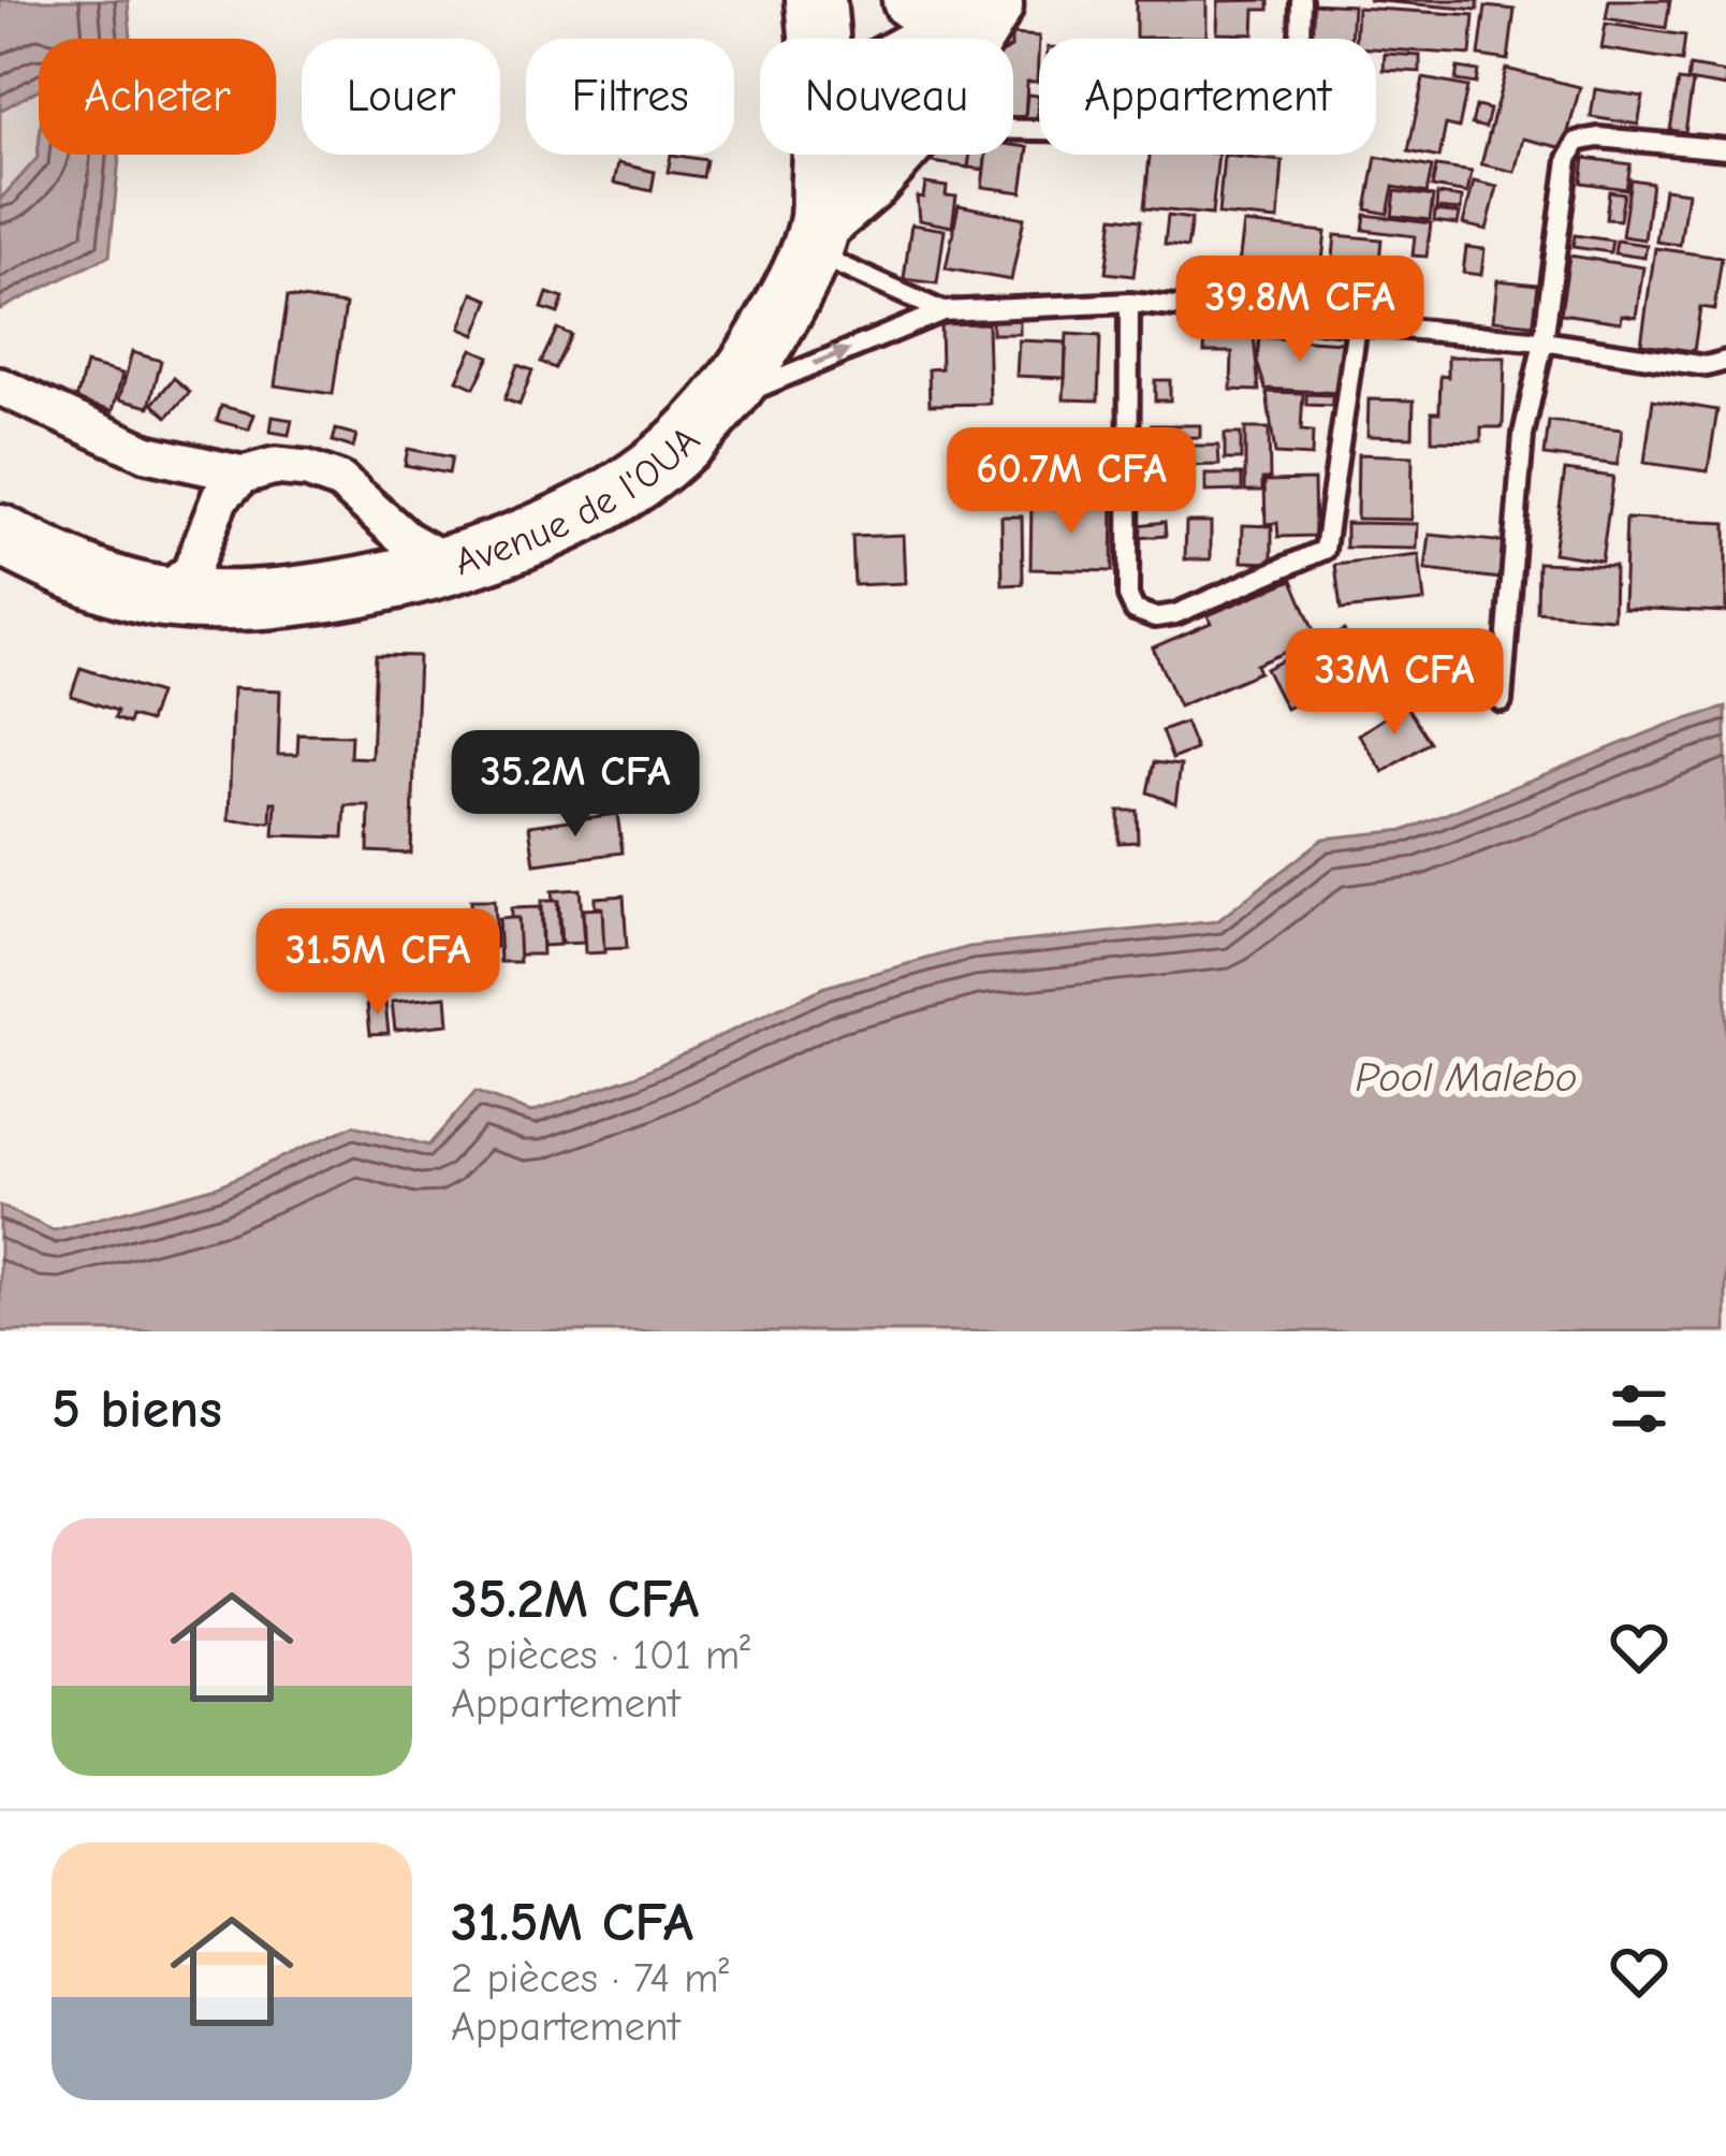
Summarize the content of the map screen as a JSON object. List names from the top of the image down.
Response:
{
  "streets": {
    "main road": ["Avenue de l'OUA"]
  },
  "water": ["Pool Malebo"],
  "page": {
    "chip": [
      "Acheter",
      "Louer",
      "Filtres",
      "Nouveau",
      "Appartement"
    ],
    "price": [
      "39.8M CFA",
      "60.7M CFA",
      "33M CFA",
      "35.2M CFA",
      "31.5M CFA"
    ],
    "heading": "5 biens",
    "list": [
      {
        "name": "35.2M CFA",
        "note": "3 pièces · 101 m² · Appartement"
      },
      {
        "name": "31.5M CFA",
        "note": "2 pièces · 74 m² · Appartement"
      }
    ]
  }
}
